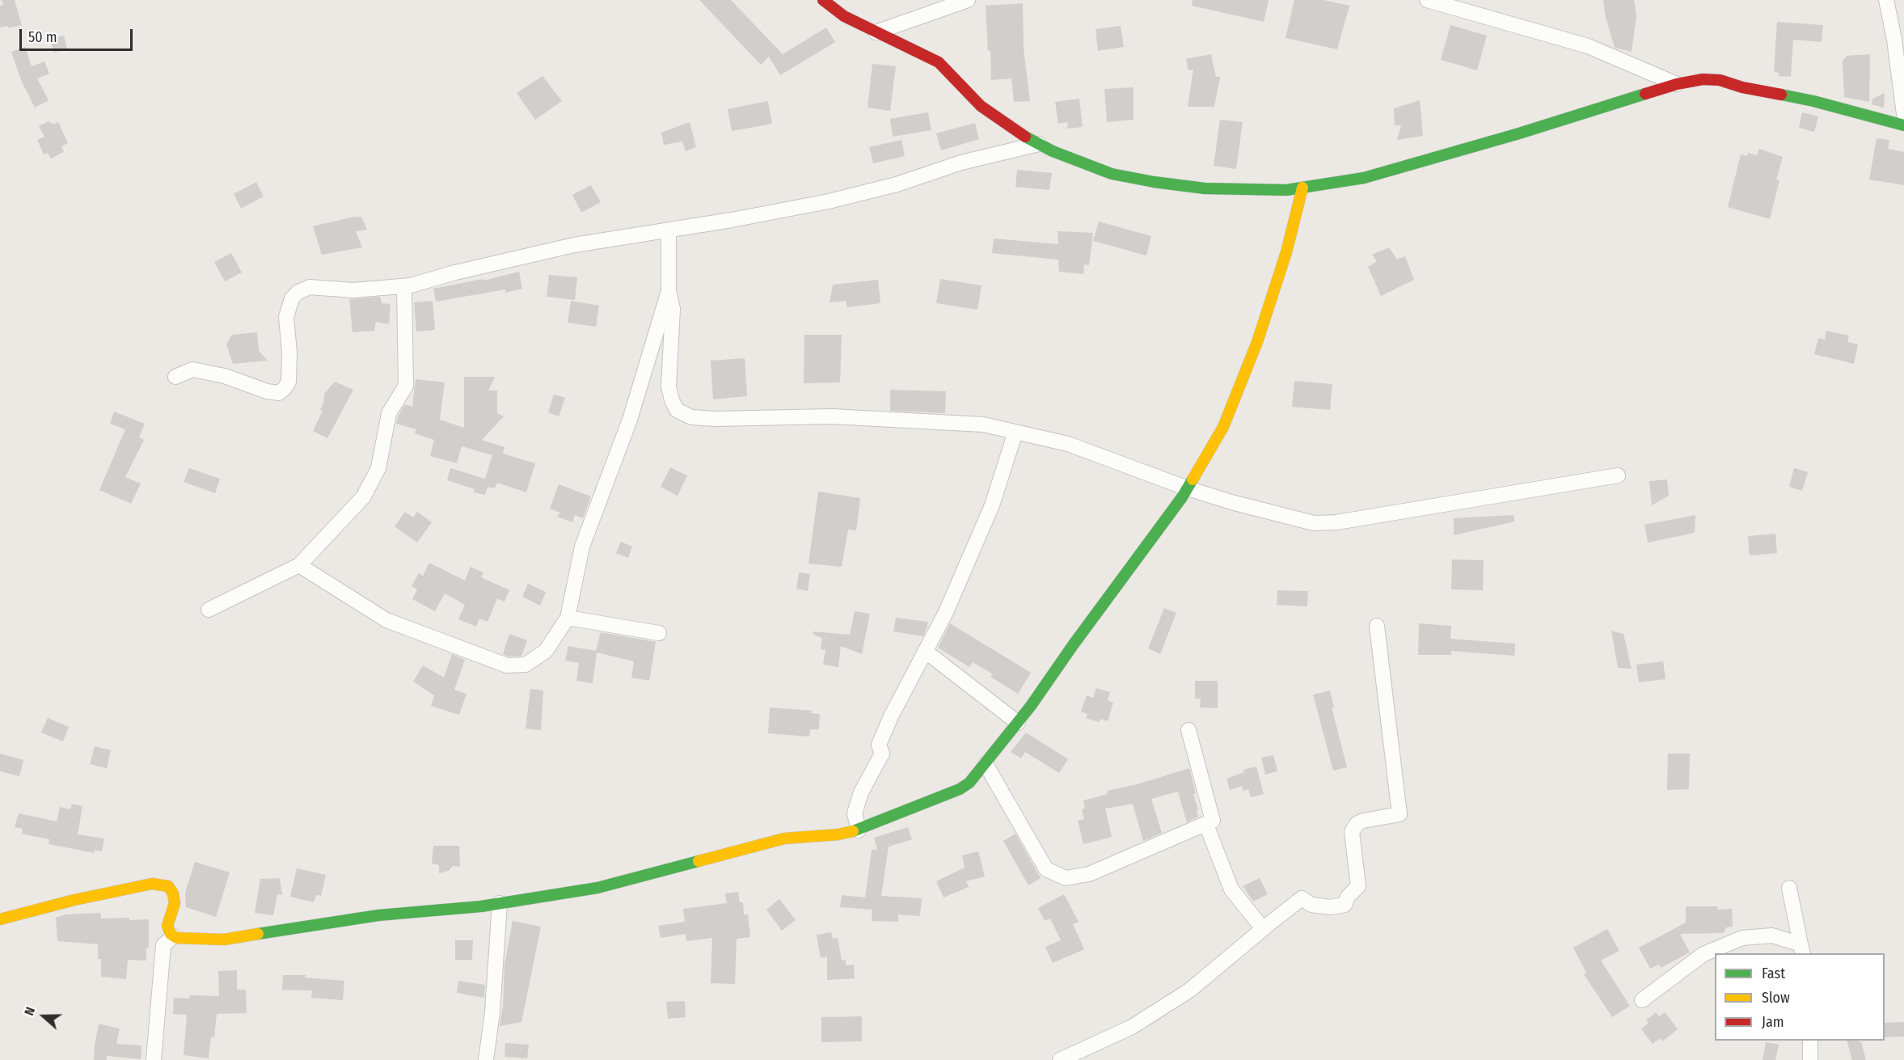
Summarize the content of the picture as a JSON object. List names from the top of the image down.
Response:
{
  "legend": ["Fast", "Slow", "Jam"],
  "scale_bar": "50 m",
  "north": "left"
}
